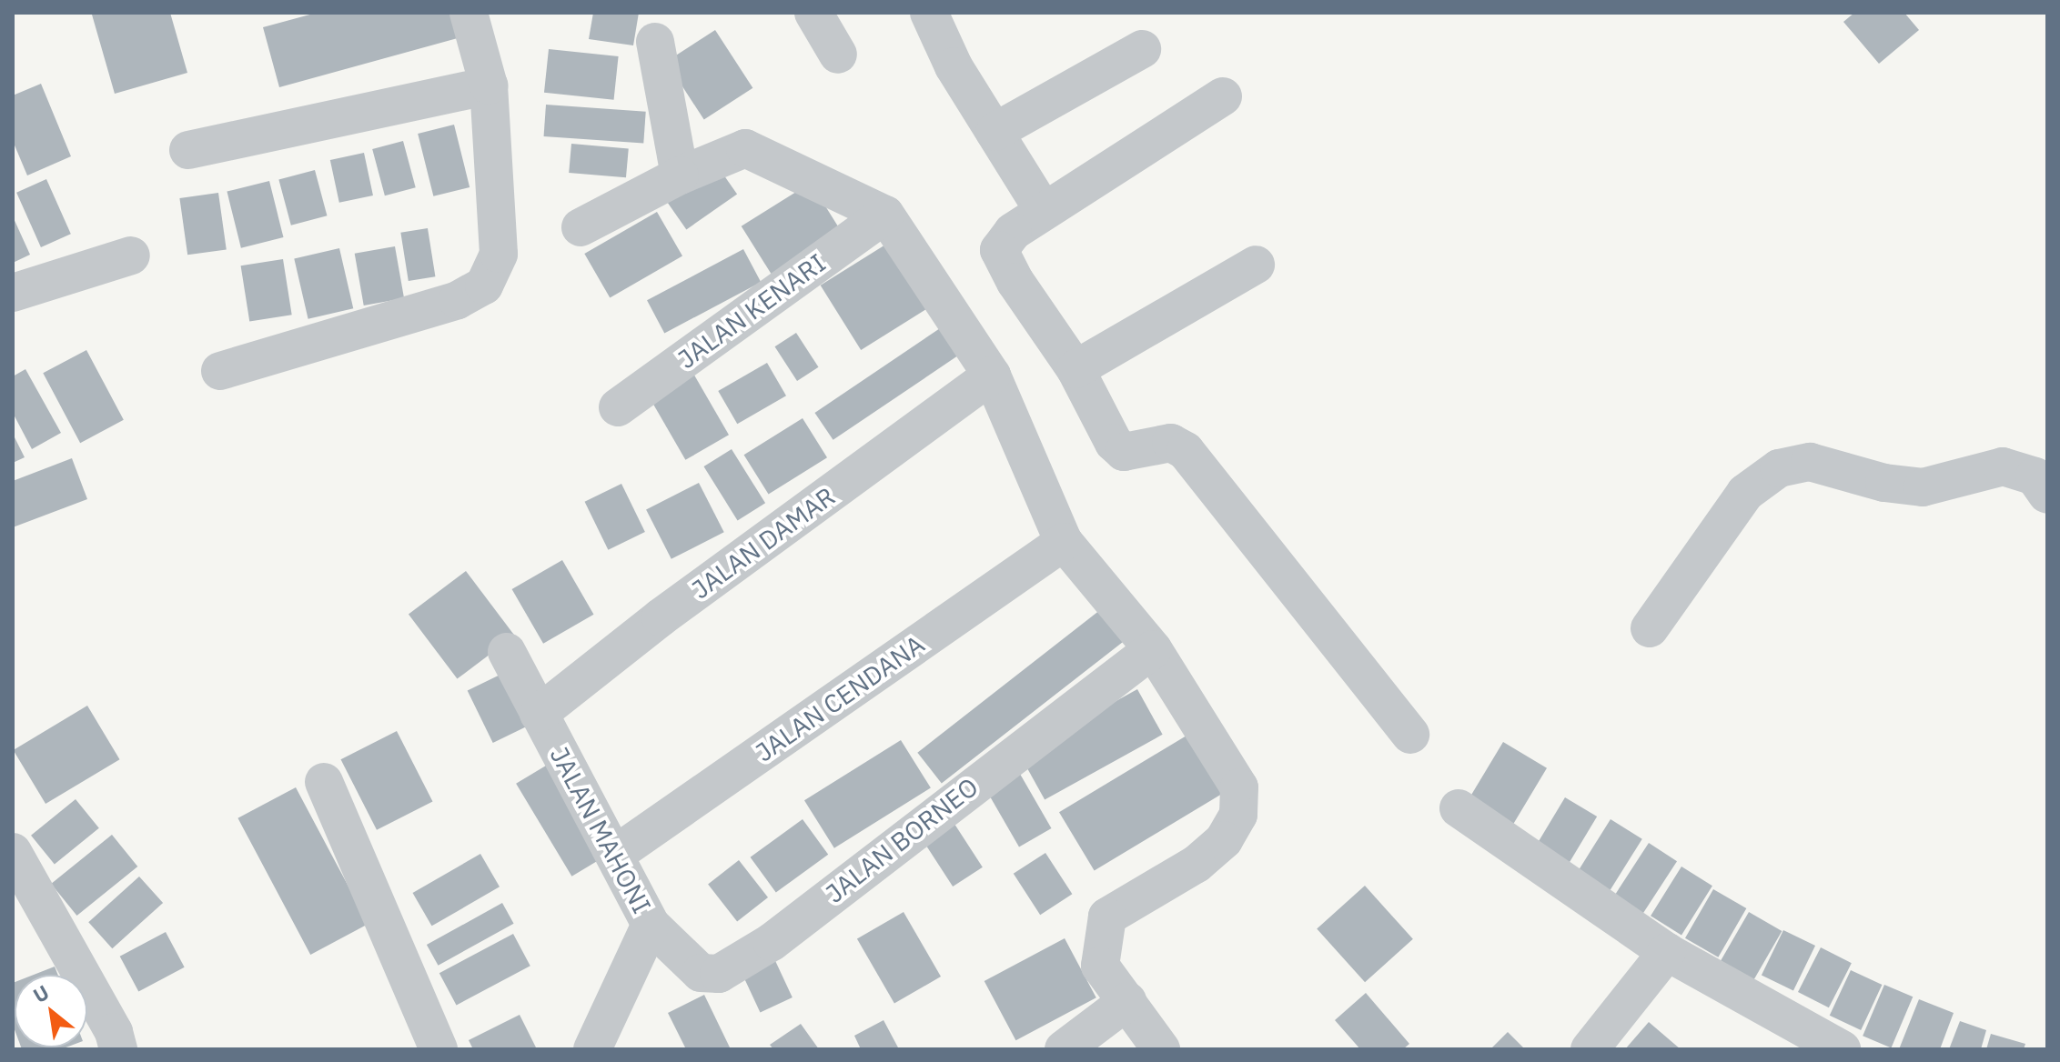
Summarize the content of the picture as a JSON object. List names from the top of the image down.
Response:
{
  "streets": {
    "street": [
      "JALAN KENARI",
      "JALAN DAMAR",
      "JALAN CENDANA",
      "JALAN MAHONI",
      "JALAN BORNEO"
    ]
  },
  "crossings": [
    ["JALAN DAMAR", "JALAN MAHONI"],
    ["JALAN CENDANA", "JALAN MAHONI"],
    ["JALAN MAHONI", "JALAN BORNEO"]
  ],
  "north": "top left"
}
